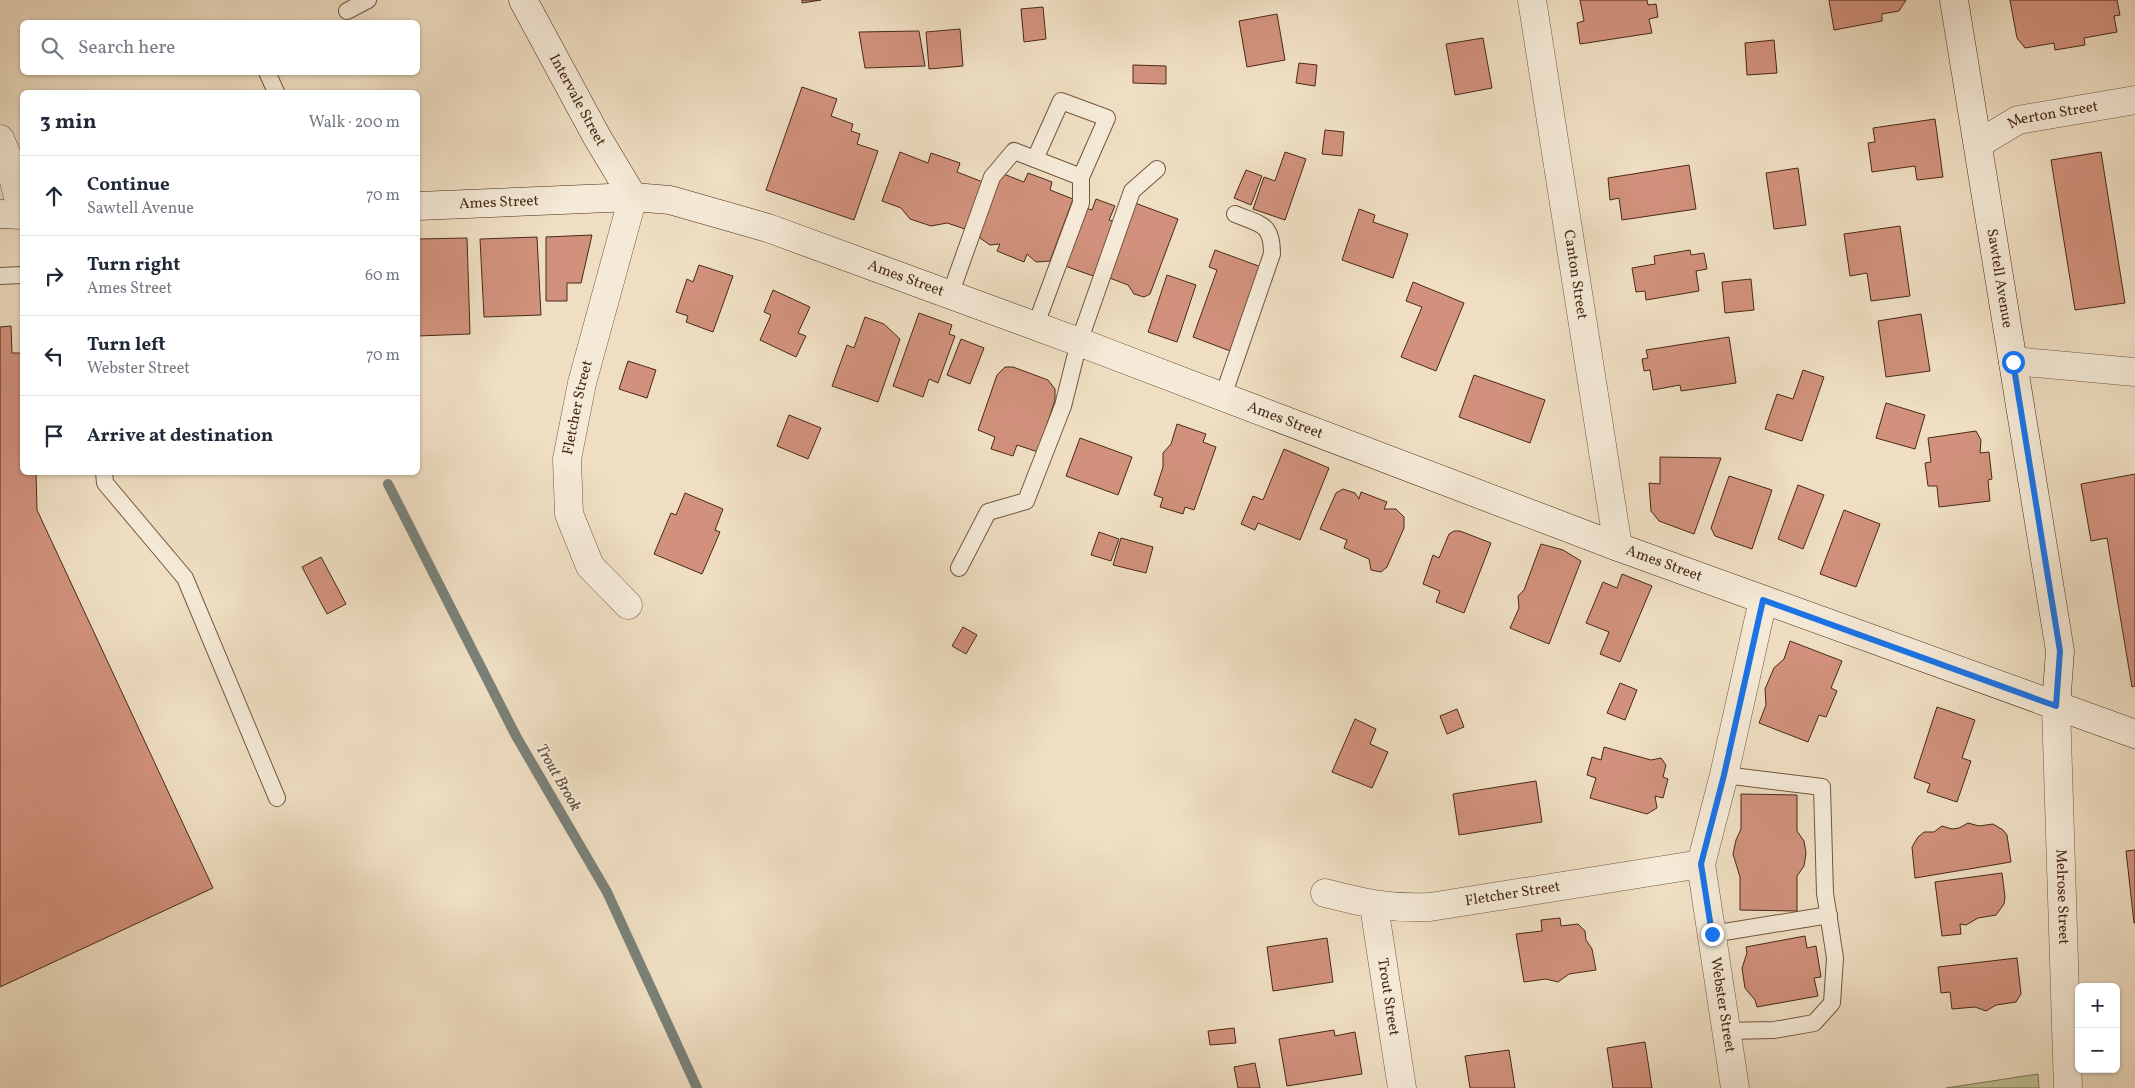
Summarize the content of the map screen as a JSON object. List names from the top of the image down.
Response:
{
  "streets": {
    "street": [
      "Intervale Street",
      "Merton Street",
      "Ames Street",
      "Canton Street",
      "Sawtell Avenue",
      "Fletcher Street",
      "Melrose Street",
      "Trout Street",
      "Webster Street"
    ]
  },
  "crossings": [
    ["Intervale Street", "Ames Street"],
    ["Intervale Street", "Fletcher Street"],
    ["Merton Street", "Sawtell Avenue"],
    ["Ames Street", "Canton Street"],
    ["Ames Street", "Sawtell Avenue"],
    ["Ames Street", "Fletcher Street"],
    ["Ames Street", "Melrose Street"],
    ["Ames Street", "Webster Street"],
    ["Sawtell Avenue", "Melrose Street"],
    ["Fletcher Street", "Trout Street"],
    ["Fletcher Street", "Webster Street"]
  ],
  "water": ["Trout Brook"],
  "page": {
    "search": "Search here",
    "heading": ["3 min", "Walk · 200 m"],
    "list": [
      ["Continue", "Sawtell Avenue", "70 m"],
      ["Turn right", "Ames Street", "60 m"],
      ["Turn left", "Webster Street", "70 m"],
      "Arrive at destination"
    ],
    "map_buttons": ["+", "−"]
  }
}
